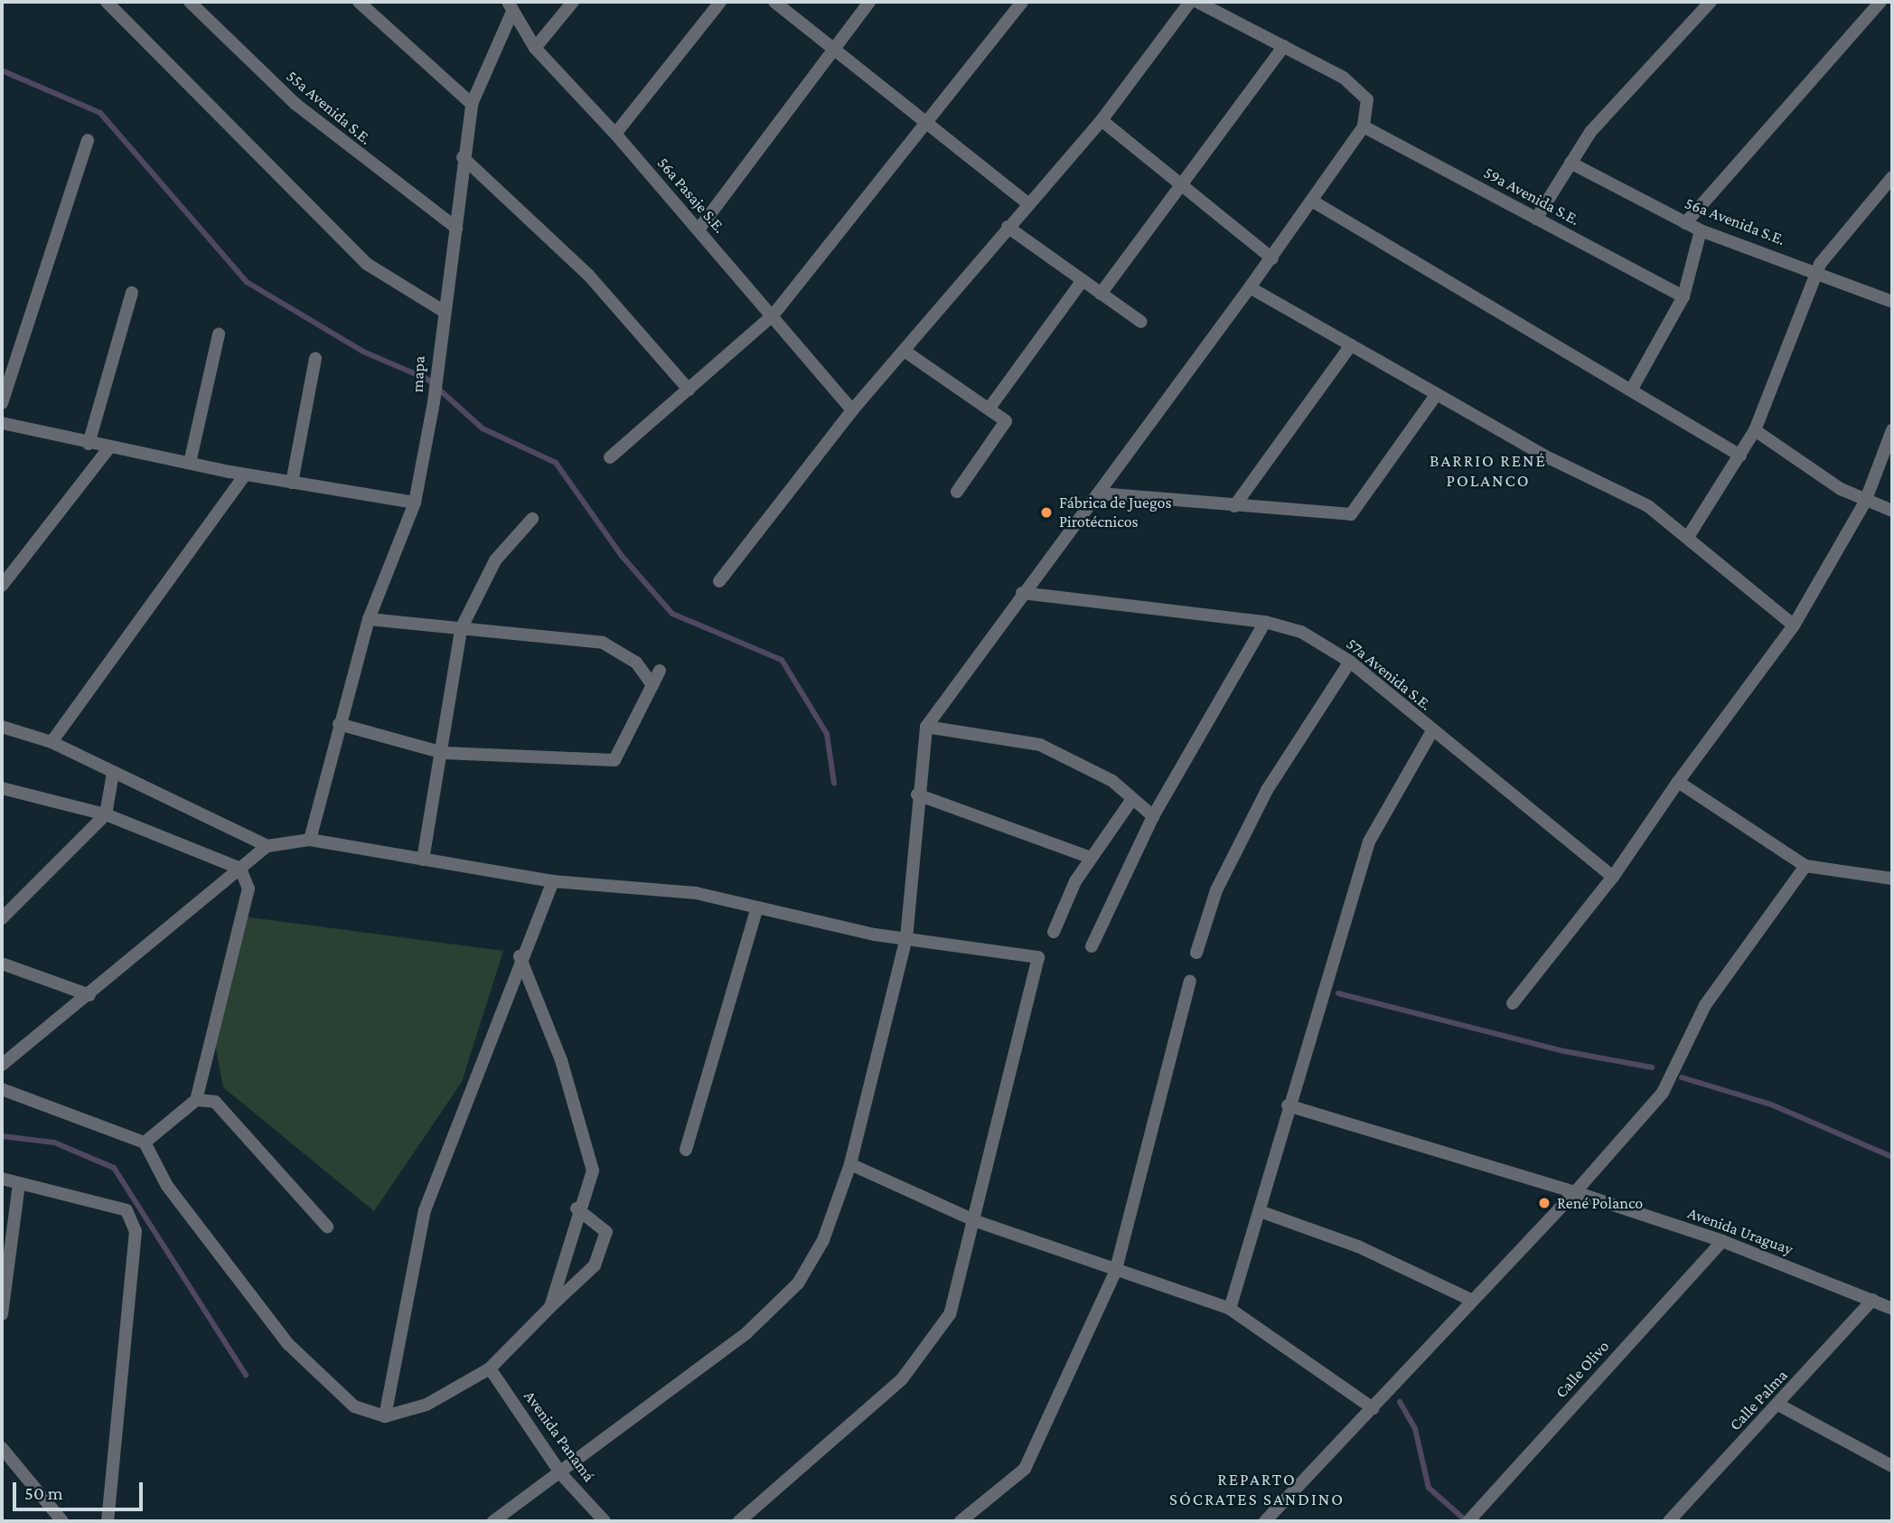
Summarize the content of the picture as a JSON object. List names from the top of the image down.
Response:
{
  "streets": {
    "street": [
      "55a Avenida S.E.",
      "56a Pasaje S.E.",
      "59a Avenida S.E.",
      "56a Avenida S.E.",
      "mapa",
      "57a Avenida S.E.",
      "Avenida Uraguay",
      "Calle Olivo",
      "Calle Palma",
      "Avenida Panamá"
    ]
  },
  "crossings": [
    ["55a Avenida S.E.", "mapa"],
    ["56a Pasaje S.E.", "mapa"],
    ["Avenida Uraguay", "Calle Olivo"],
    ["Avenida Uraguay", "Calle Palma"]
  ],
  "districts": ["BARRIO RENÉ POLANCO", "REPARTO SÓCRATES SANDINO"],
  "places": ["Fábrica de Juegos Pirotécnicos", "René Polanco"],
  "scale_bar": "50 m"
}
